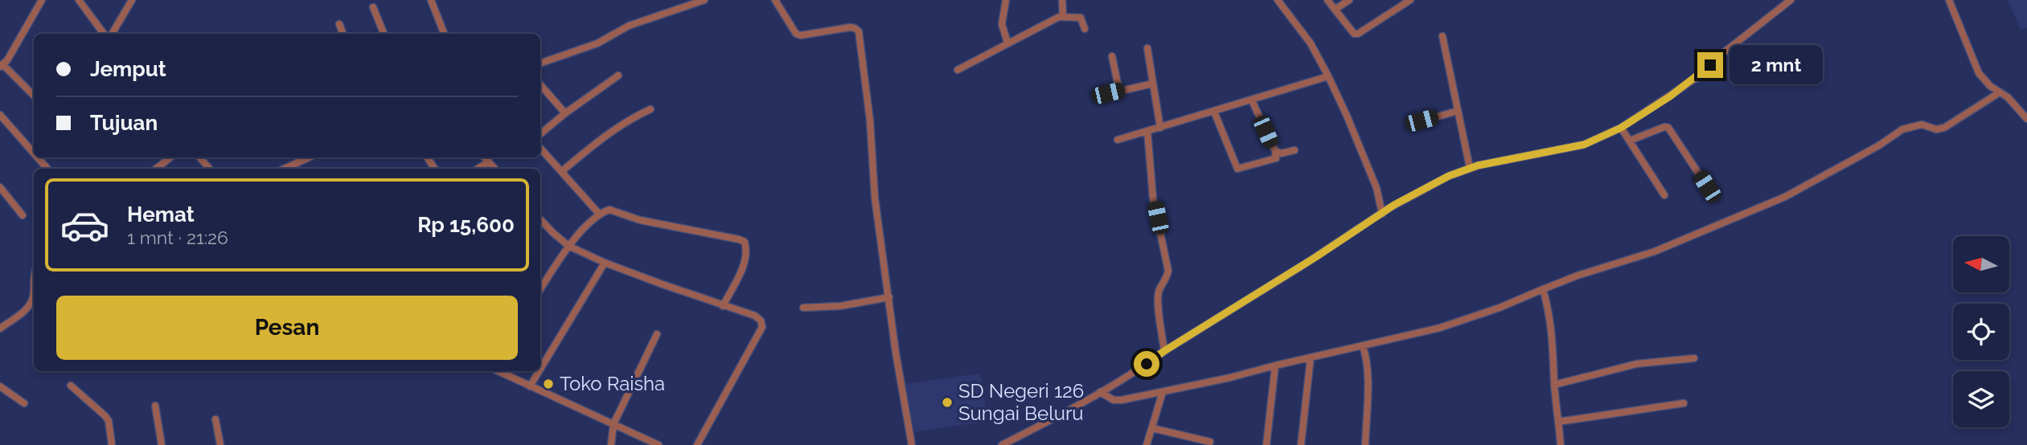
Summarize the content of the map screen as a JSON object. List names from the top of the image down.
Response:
{
  "places": ["Toko Raisha", "SD Negeri 126 Sungai Beluru"],
  "north": "left",
  "page": {
    "banner": ["Jemput", "Tujuan"],
    "bubble": "2 mnt",
    "list": [
      {
        "name": "Hemat",
        "note": "1 mnt · 21:26",
        "value": "Rp 15,600"
      }
    ],
    "buttons": "Pesan"
  }
}
